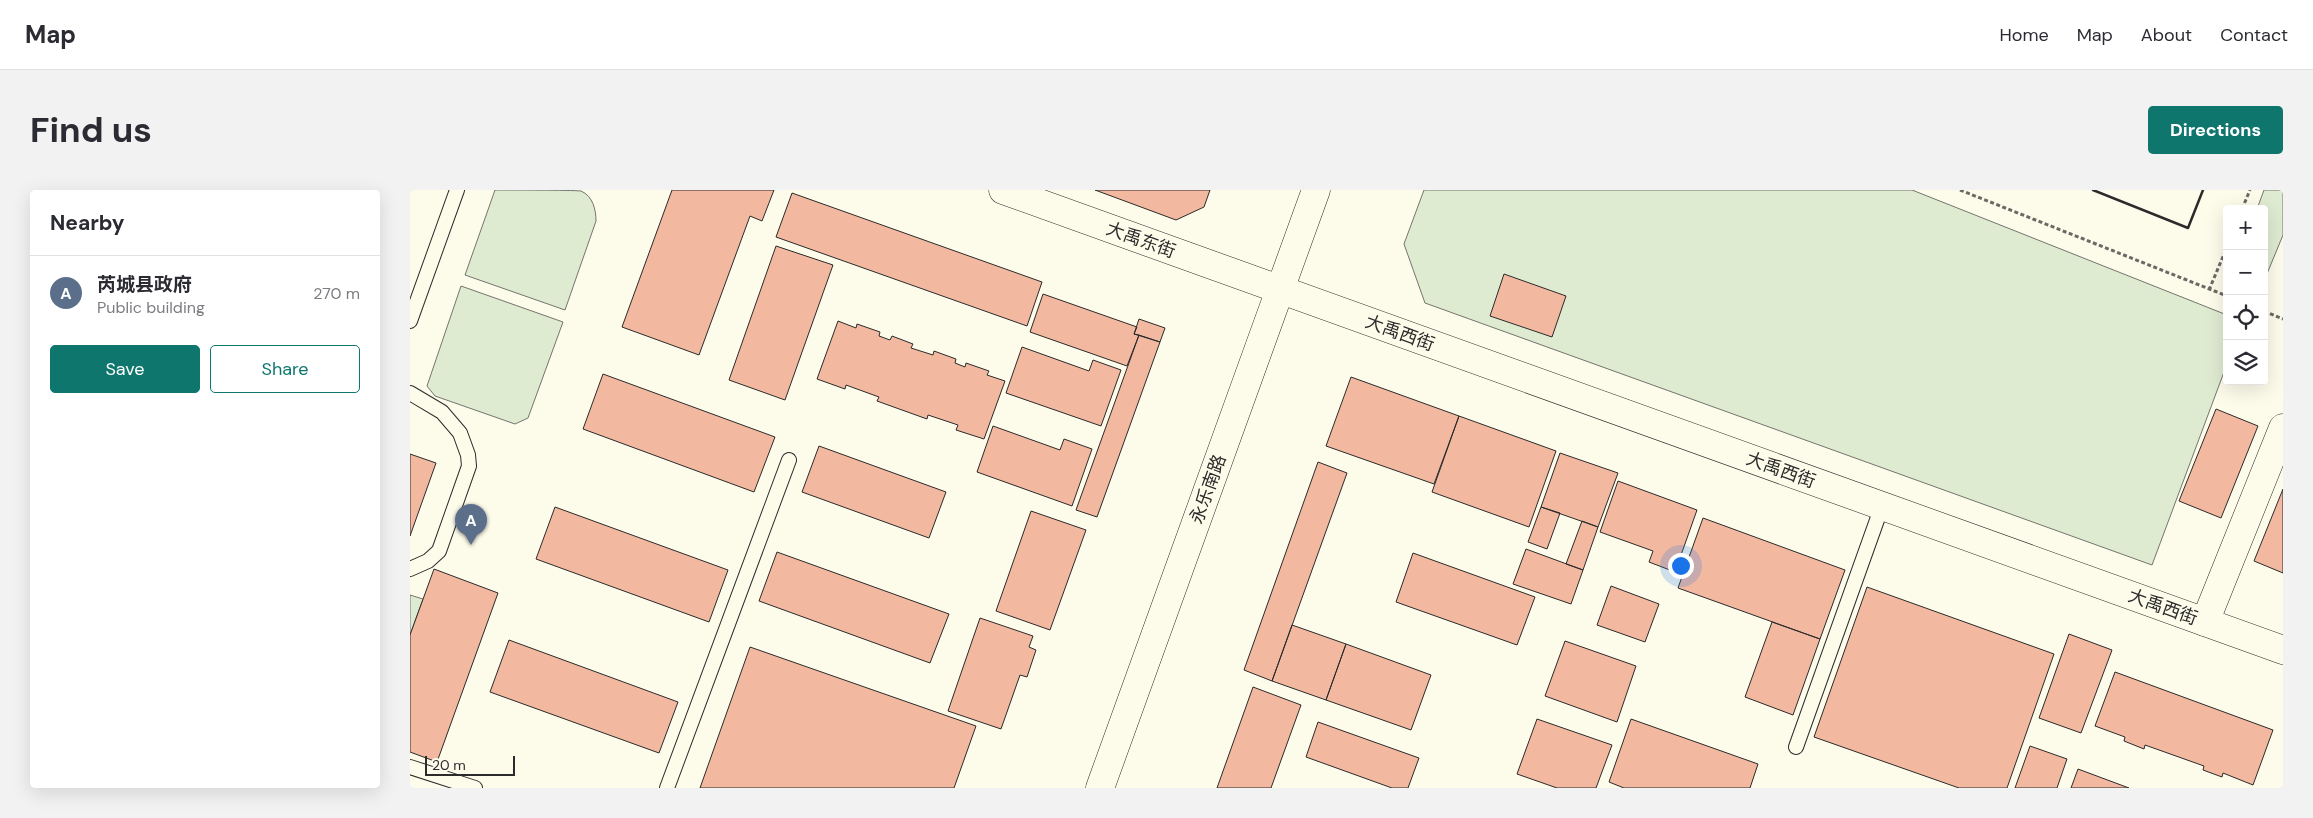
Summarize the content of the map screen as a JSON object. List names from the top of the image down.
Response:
{
  "streets": {
    "street": ["大禹东街", "大禹西街", "永乐南路"]
  },
  "crossings": [
    ["大禹东街", "大禹西街"],
    ["大禹东街", "永乐南路"],
    ["大禹西街", "永乐南路"]
  ],
  "scale_bar": "20 m",
  "page": {
    "header": "Map",
    "nav": [
      "Home",
      "Map",
      "About",
      "Contact"
    ],
    "buttons": [
      "Directions",
      ["Save", "Share"]
    ],
    "title": "Find us",
    "heading": "Nearby",
    "map_buttons": ["+", "−"],
    "list": [
      {
        "mark": "A",
        "name": "芮城县政府",
        "note": "Public building",
        "value": "270 m"
      }
    ],
    "pins": "A",
    "scale": "20 m"
  }
}
